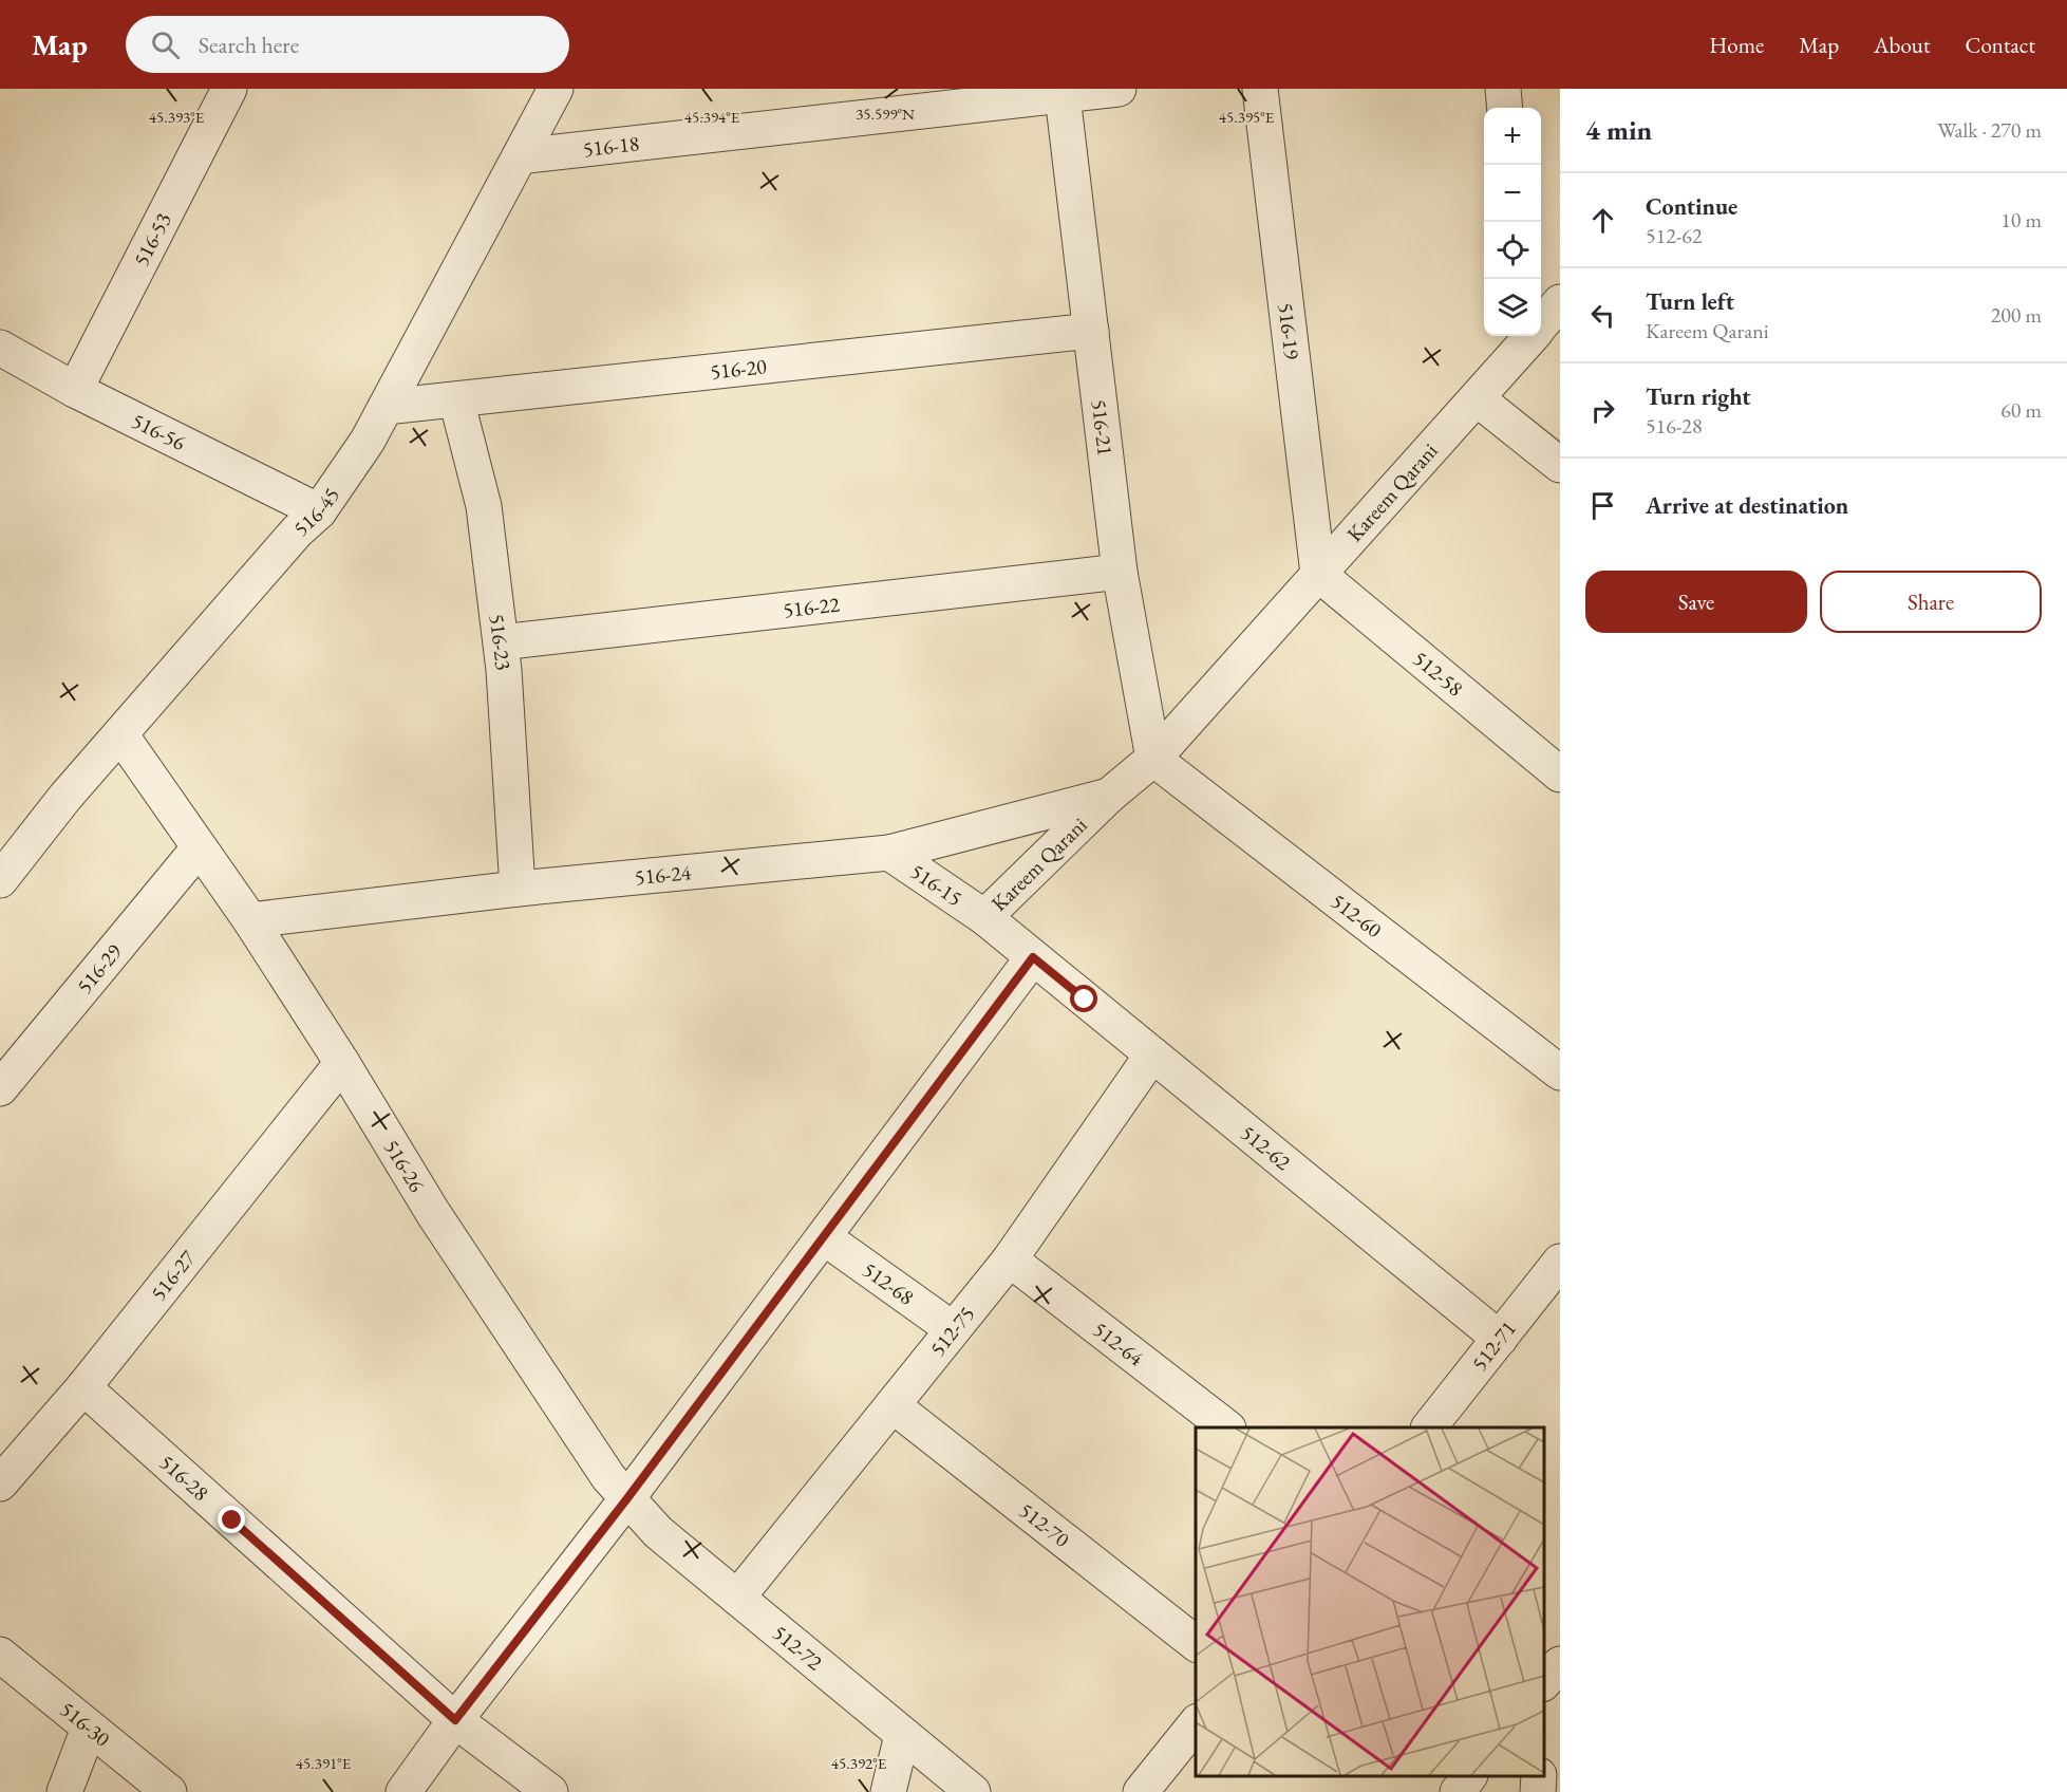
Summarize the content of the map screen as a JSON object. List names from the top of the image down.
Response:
{
  "streets": {
    "street": [
      "516-18",
      "516-53",
      "516-19",
      "516-20",
      "516-21",
      "516-56",
      "Kareem Qarani",
      "516-45",
      "516-22",
      "516-23",
      "512-58",
      "516-24",
      "516-15",
      "512-60",
      "516-29",
      "512-62",
      "516-26",
      "516-27",
      "512-68",
      "512-75",
      "512-64",
      "512-71",
      "516-28",
      "512-70",
      "512-72",
      "516-30"
    ]
  },
  "crossings": [
    ["516-18", "516-21"],
    ["516-18", "516-45"],
    ["516-53", "516-56"],
    ["516-19", "Kareem Qarani"],
    ["516-19", "512-58"],
    ["516-20", "516-21"],
    ["516-20", "516-45"],
    ["516-20", "516-23"],
    ["516-21", "Kareem Qarani"],
    ["516-21", "516-22"],
    ["516-21", "512-60"],
    ["516-56", "516-45"],
    ["Kareem Qarani", "512-58"],
    ["Kareem Qarani", "516-24"],
    ["Kareem Qarani", "516-15"],
    ["Kareem Qarani", "512-60"],
    ["Kareem Qarani", "512-62"],
    ["516-45", "516-26"],
    ["516-22", "516-23"],
    ["516-23", "516-24"],
    ["516-24", "516-15"],
    ["516-24", "516-26"],
    ["516-29", "516-26"],
    ["512-62", "512-75"],
    ["512-62", "512-71"],
    ["516-26", "516-27"],
    ["516-26", "512-72"],
    ["516-27", "516-28"],
    ["512-68", "512-75"],
    ["512-75", "512-64"],
    ["512-75", "512-70"],
    ["512-75", "512-72"]
  ],
  "page": {
    "header": "Map",
    "search": "Search here",
    "nav": [
      "Home",
      "Map",
      "About",
      "Contact"
    ],
    "heading": ["4 min", "Walk · 270 m"],
    "map_buttons": ["+", "−"],
    "list": [
      ["Continue", "512-62", "10 m"],
      ["Turn left", "Kareem Qarani", "200 m"],
      ["Turn right", "516-28", "60 m"],
      "Arrive at destination"
    ],
    "buttons": ["Save", "Share"]
  },
  "coordinates": [
    "35.599°N",
    "45.393°E",
    "45.394°E",
    "45.395°E",
    "45.391°E",
    "45.392°E"
  ]
}
